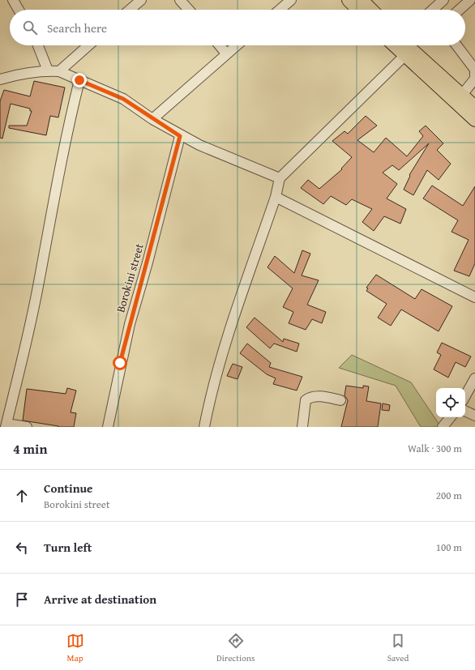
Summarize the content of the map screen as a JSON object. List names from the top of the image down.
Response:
{
  "streets": {
    "street": ["Borokini street"]
  },
  "page": {
    "search": "Search here",
    "heading": ["4 min", "Walk · 300 m"],
    "list": [
      ["Continue", "Borokini street", "200 m"],
      ["Turn left", "100 m"],
      "Arrive at destination"
    ],
    "nav": ["Map", "Directions", "Saved"]
  }
}
